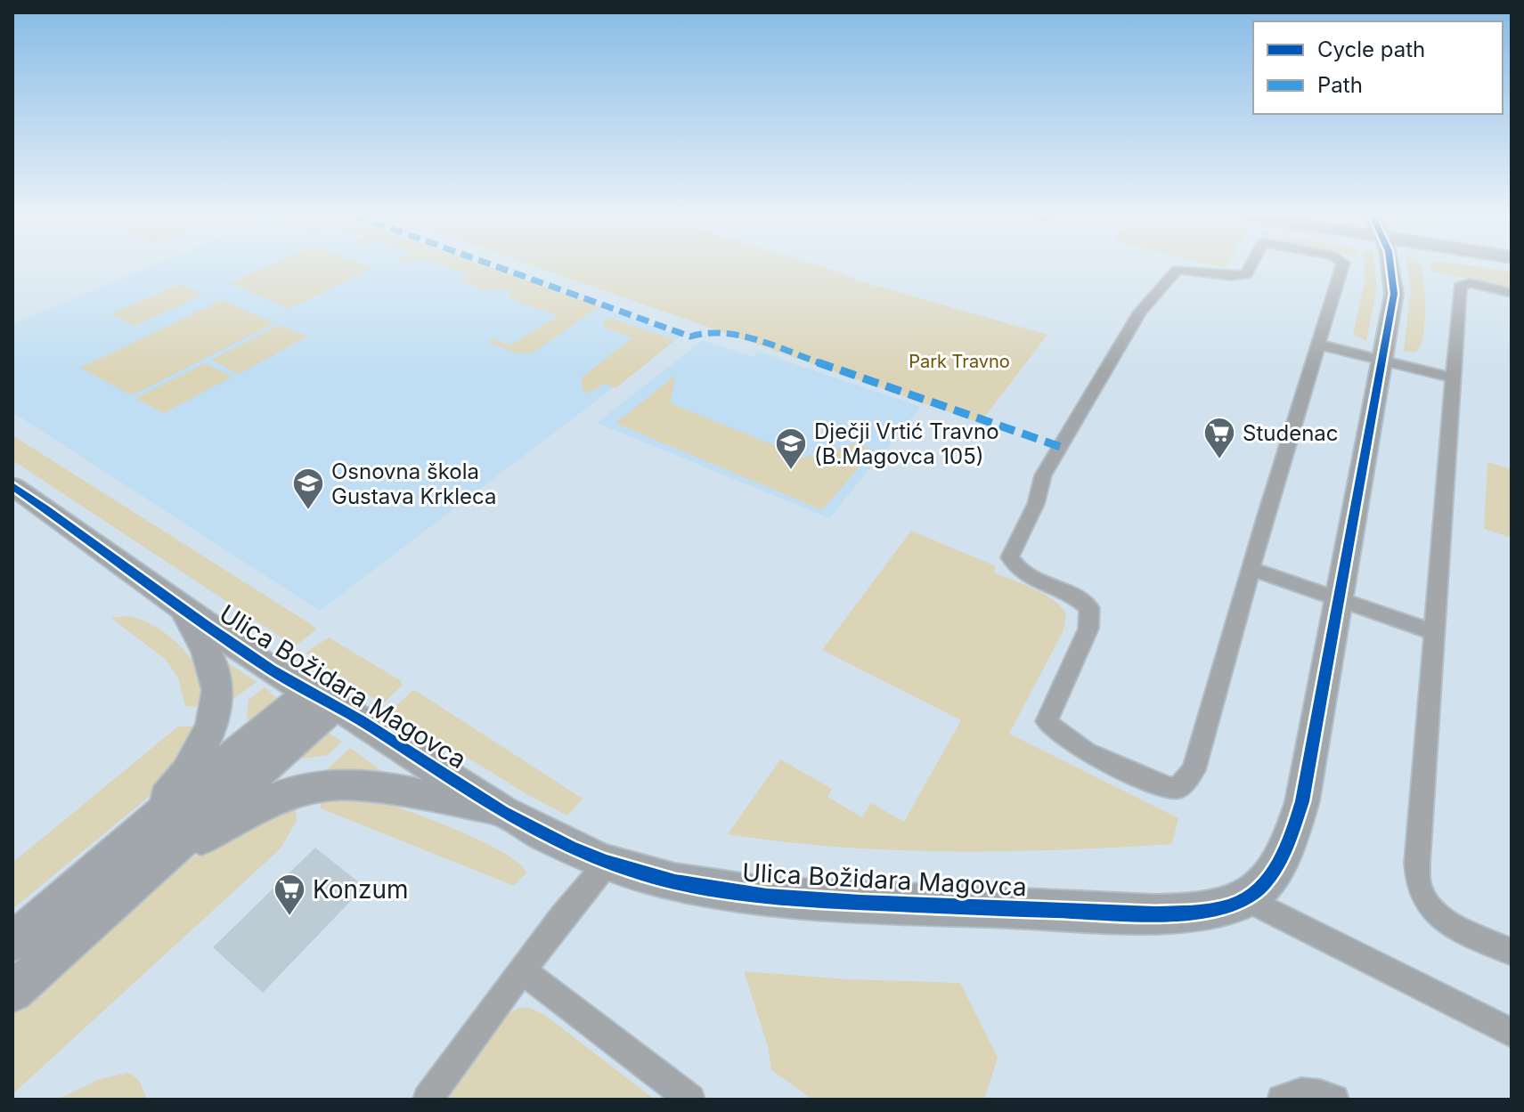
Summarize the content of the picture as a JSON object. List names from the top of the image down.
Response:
{
  "streets": {
    "street": ["Ulica Božidara Magovca"]
  },
  "parks": ["Park Travno"],
  "places": {
    "supermarket": ["Studenac", "Konzum"],
    "school or university": ["Dječji Vrtić Travno (B.Magovca 105)", "Osnovna škola Gustava Krkleca"]
  },
  "legend": ["Cycle path", "Path"]
}
